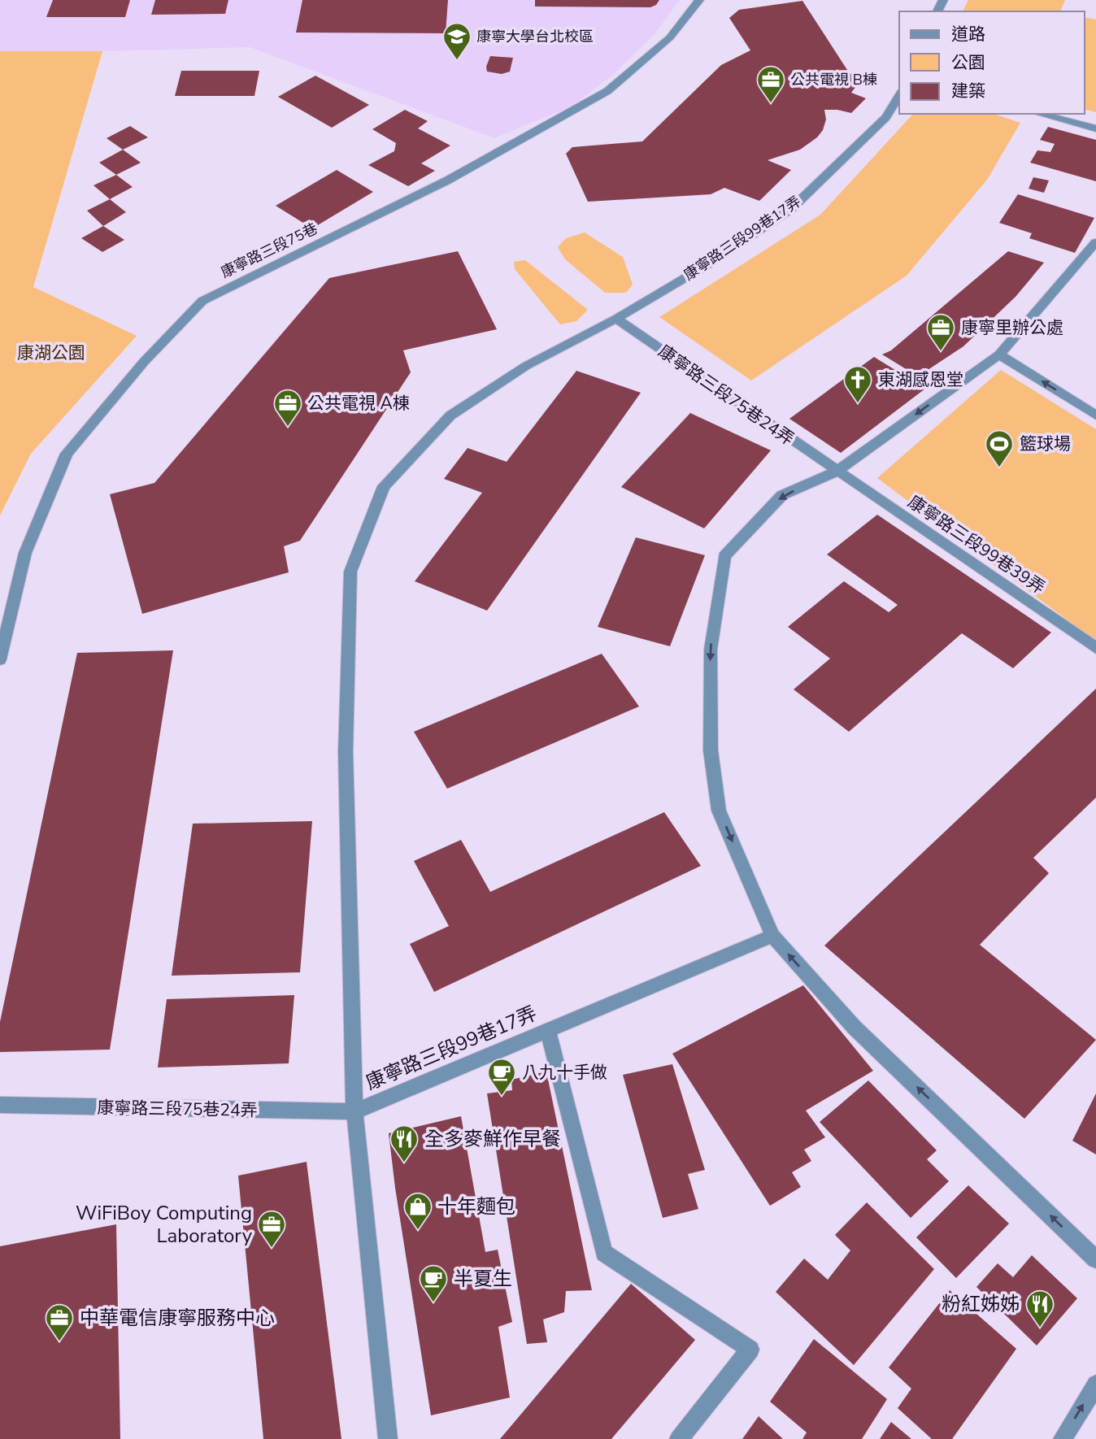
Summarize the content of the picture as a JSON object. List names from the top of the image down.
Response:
{
  "streets": {
    "street": [
      "康寧路三段99巷17弄",
      "康寧路三段75巷",
      "康寧路三段75巷24弄",
      "康寧路三段99巷39弄"
    ]
  },
  "crossings": [
    ["康寧路三段99巷17弄", "康寧路三段75巷24弄"],
    ["康寧路三段75巷24弄", "康寧路三段99巷39弄"]
  ],
  "parks": ["康湖公園"],
  "places": {
    "school or university": ["康寧大學台北校區"],
    "office": [
      "公共電視 B棟",
      "康寧里辦公處",
      "公共電視 A棟",
      "WiFiBoy Computing Laboratory",
      "中華電信康寧服務中心"
    ],
    "church": ["東湖感恩堂"],
    "sports": ["籃球場"],
    "cafe": ["八九十手做", "半夏生"],
    "restaurant": ["全多麥鮮作早餐", "粉紅姊姊"],
    "shop": ["十年麵包"]
  },
  "legend": ["道路", "公園", "建築"]
}
